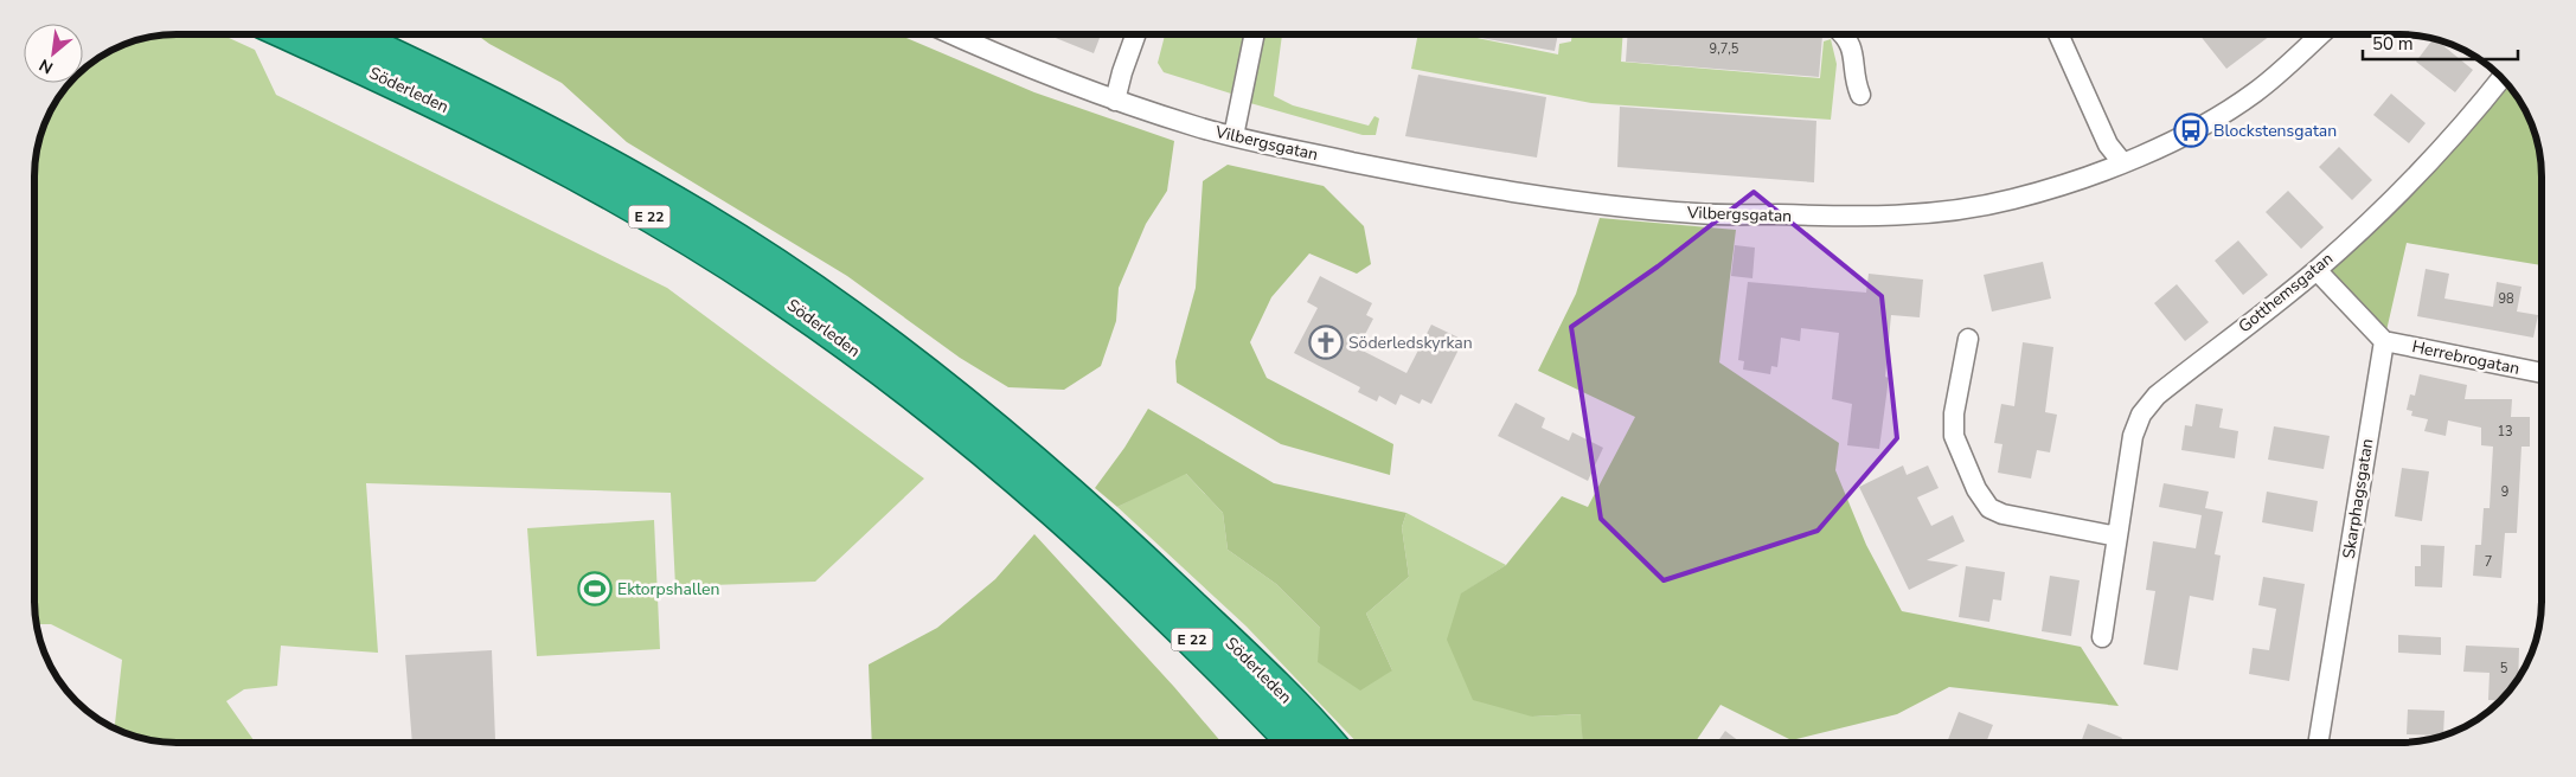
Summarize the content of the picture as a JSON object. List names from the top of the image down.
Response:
{
  "streets": {
    "highway": ["Söderleden", "E 22"],
    "street": [
      "Vilbergsgatan",
      "Gotthemsgatan",
      "Herrebrogatan",
      "Skarphagsgatan"
    ]
  },
  "crossings": [
    ["Herrebrogatan", "Skarphagsgatan"]
  ],
  "places": {
    "bus stop": ["Blockstensgatan"],
    "church": ["Söderledskyrkan"],
    "sports": ["Ektorpshallen"]
  },
  "house_numbers": [
    "9,7,5",
    "98",
    "13",
    "9",
    "7",
    "5"
  ],
  "scale_bar": "50 m",
  "north": "bottom left"
}
